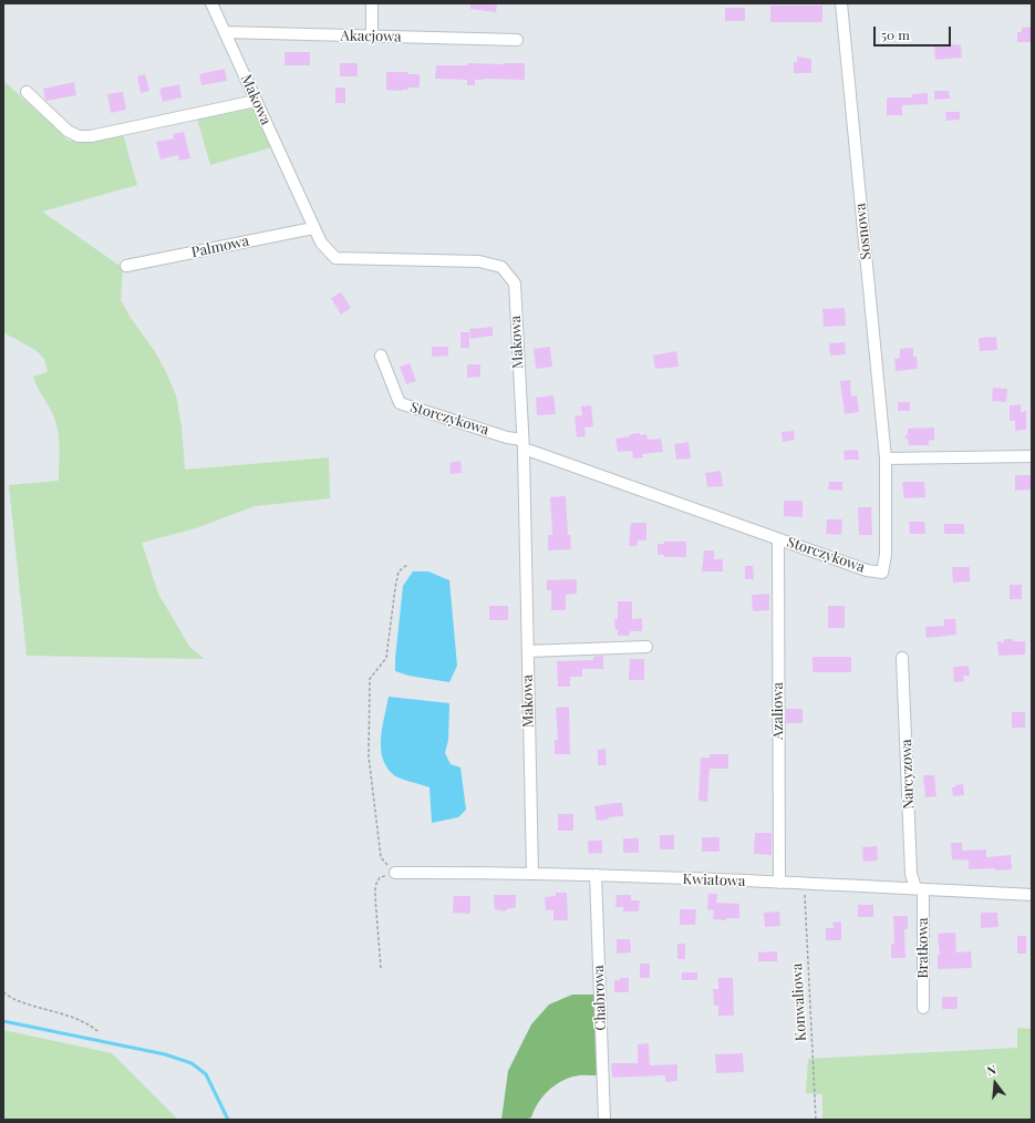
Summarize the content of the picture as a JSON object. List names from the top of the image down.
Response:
{
  "streets": {
    "street": [
      "Akacjowa",
      "Makowa",
      "Sosnowa",
      "Palmowa",
      "Storczykowa",
      "Azaliowa",
      "Narcyzowa",
      "Kwiatowa",
      "Bratkowa",
      "Chabrowa"
    ],
    "path": ["Konwaliowa"]
  },
  "crossings": [
    ["Akacjowa", "Makowa"],
    ["Makowa", "Palmowa"],
    ["Makowa", "Storczykowa"],
    ["Makowa", "Kwiatowa"],
    ["Sosnowa", "Storczykowa"],
    ["Storczykowa", "Azaliowa"],
    ["Azaliowa", "Kwiatowa"],
    ["Narcyzowa", "Kwiatowa"],
    ["Narcyzowa", "Bratkowa"],
    ["Kwiatowa", "Bratkowa"],
    ["Kwiatowa", "Chabrowa"],
    ["Kwiatowa", "Konwaliowa"]
  ],
  "scale_bar": "50 m",
  "north": "top"
}
